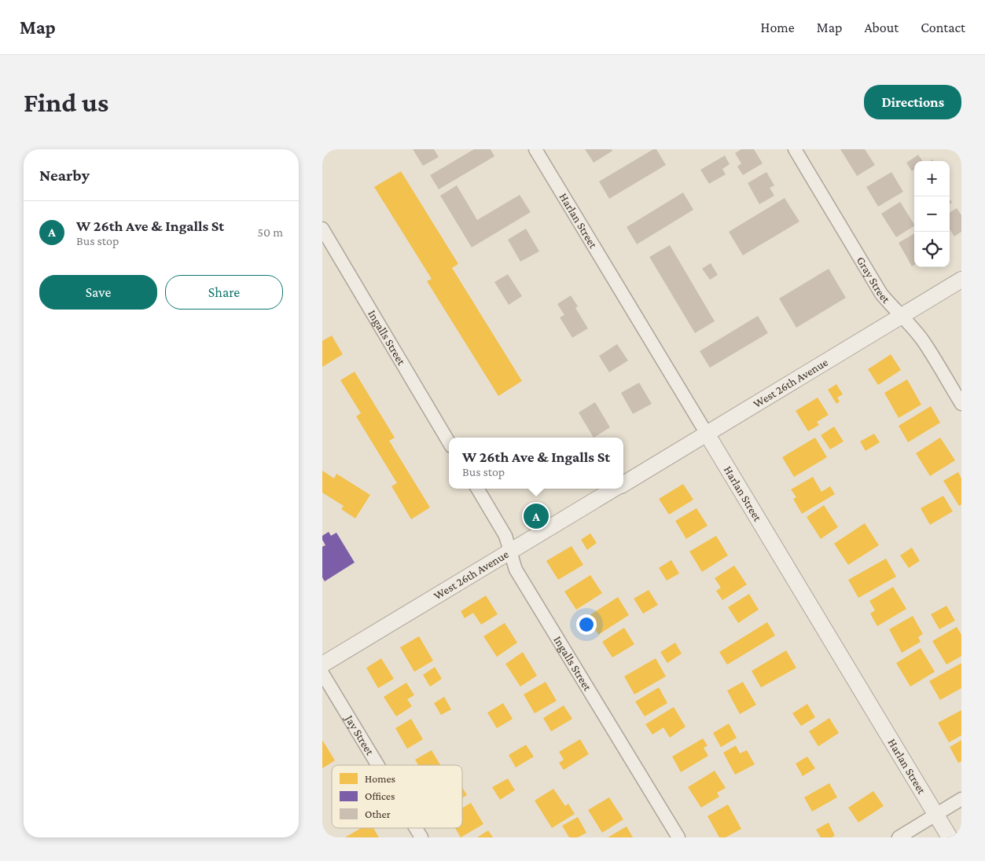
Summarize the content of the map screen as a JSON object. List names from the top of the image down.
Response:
{
  "streets": {
    "street": [
      "Harlan Street",
      "Gray Street",
      "Ingalls Street",
      "West 26th Avenue",
      "Jay Street"
    ]
  },
  "crossings": [
    ["Harlan Street", "West 26th Avenue"],
    ["Gray Street", "West 26th Avenue"],
    ["Ingalls Street", "West 26th Avenue"]
  ],
  "legend": ["Homes", "Offices", "Other"],
  "page": {
    "header": "Map",
    "nav": [
      "Home",
      "Map",
      "About",
      "Contact"
    ],
    "buttons": [
      "Directions",
      ["Save", "Share"]
    ],
    "title": "Find us",
    "heading": "Nearby",
    "map_buttons": ["+", "−"],
    "list": [
      {
        "mark": "A",
        "name": "W 26th Ave & Ingalls St",
        "note": "Bus stop",
        "value": "50 m"
      }
    ],
    "popup": ["W 26th Ave & Ingalls St", "Bus stop"],
    "pins": "A"
  }
}
